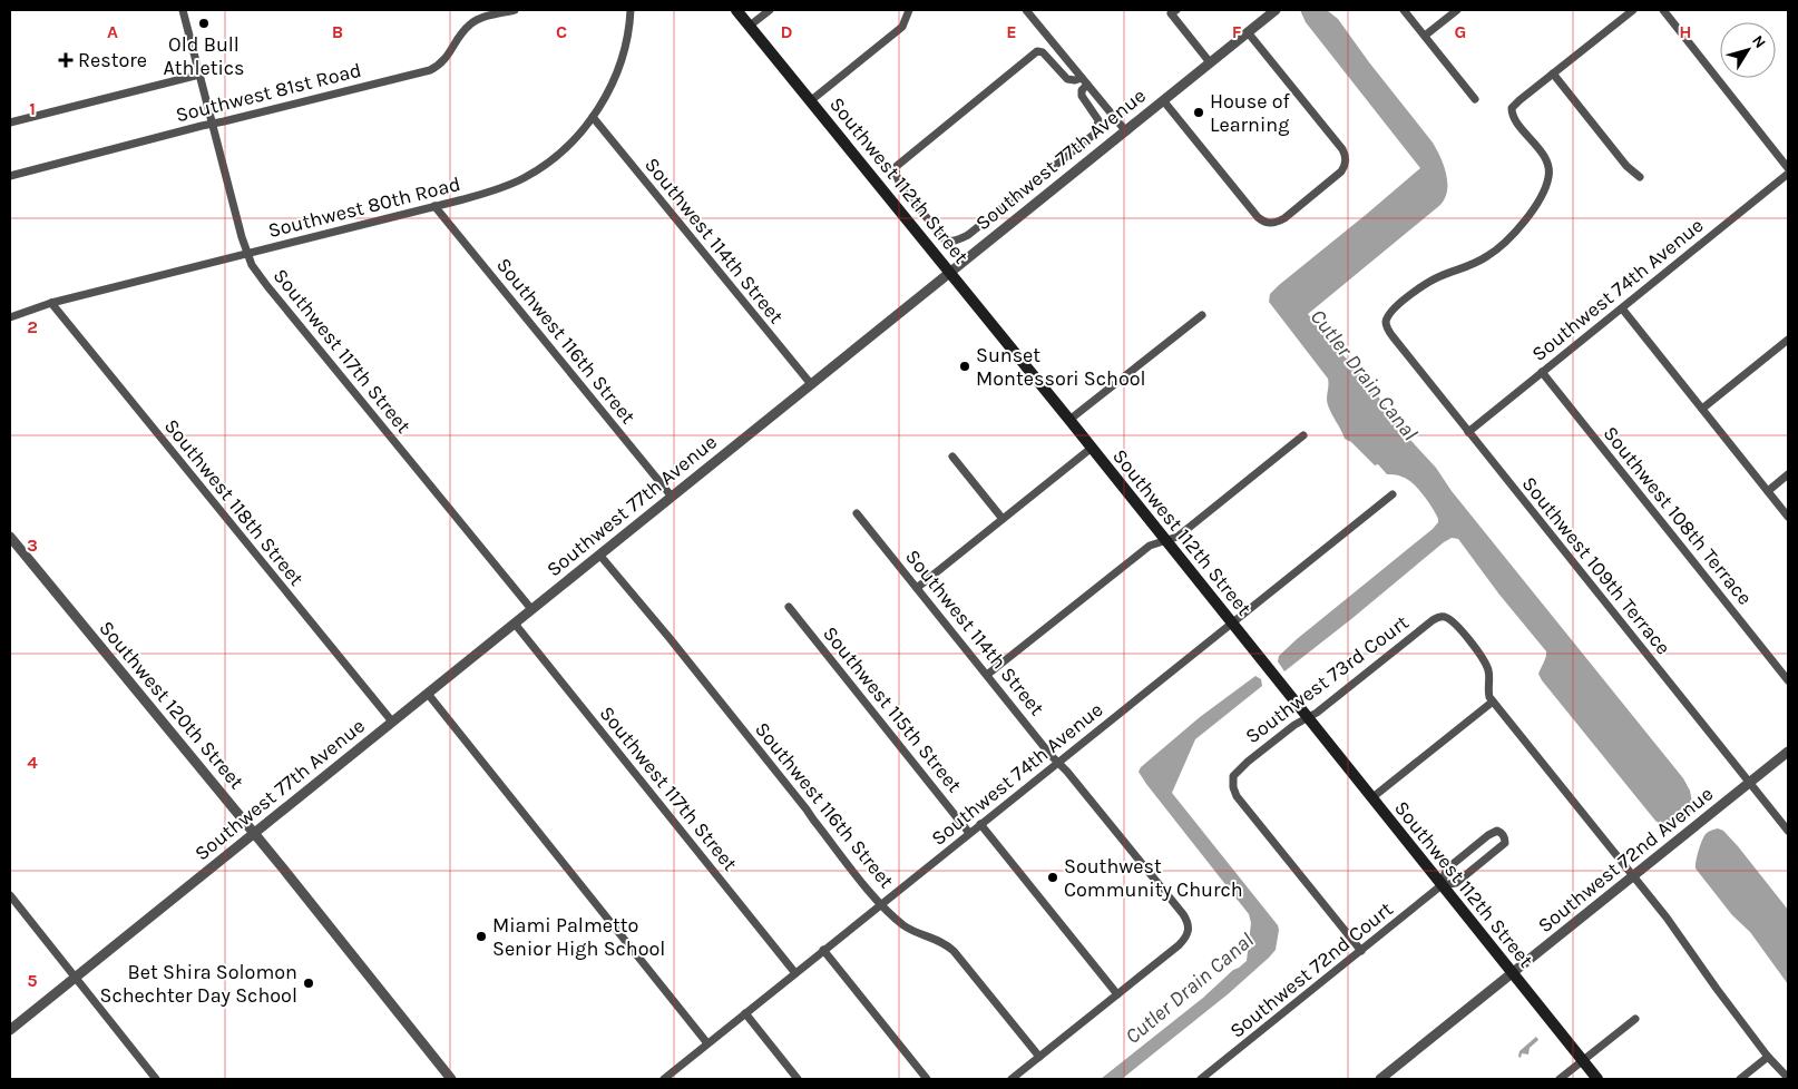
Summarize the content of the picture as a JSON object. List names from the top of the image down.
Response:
{
  "streets": {
    "main road": ["Southwest 112th Street"],
    "street": [
      "Southwest 81st Road",
      "Southwest 77th Avenue",
      "Southwest 80th Road",
      "Southwest 114th Street",
      "Southwest 74th Avenue",
      "Southwest 116th Street",
      "Southwest 117th Street",
      "Southwest 118th Street",
      "Southwest 108th Terrace",
      "Southwest 109th Terrace",
      "Southwest 73rd Court",
      "Southwest 120th Street",
      "Southwest 115th Street",
      "Southwest 72nd Avenue",
      "Southwest 72nd Court"
    ]
  },
  "crossings": [
    ["Southwest 81st Road", "Southwest 117th Street"],
    ["Southwest 77th Avenue", "Southwest 112th Street"],
    ["Southwest 77th Avenue", "Southwest 114th Street"],
    ["Southwest 77th Avenue", "Southwest 116th Street"],
    ["Southwest 77th Avenue", "Southwest 117th Street"],
    ["Southwest 77th Avenue", "Southwest 118th Street"],
    ["Southwest 77th Avenue", "Southwest 120th Street"],
    ["Southwest 112th Street", "Southwest 74th Avenue"],
    ["Southwest 112th Street", "Southwest 73rd Court"],
    ["Southwest 112th Street", "Southwest 72nd Avenue"],
    ["Southwest 112th Street", "Southwest 72nd Court"],
    ["Southwest 80th Road", "Southwest 114th Street"],
    ["Southwest 80th Road", "Southwest 116th Street"],
    ["Southwest 80th Road", "Southwest 117th Street"],
    ["Southwest 80th Road", "Southwest 118th Street"],
    ["Southwest 114th Street", "Southwest 74th Avenue"],
    ["Southwest 74th Avenue", "Southwest 116th Street"],
    ["Southwest 74th Avenue", "Southwest 117th Street"],
    ["Southwest 74th Avenue", "Southwest 108th Terrace"],
    ["Southwest 74th Avenue", "Southwest 109th Terrace"],
    ["Southwest 74th Avenue", "Southwest 115th Street"],
    ["Southwest 109th Terrace", "Southwest 72nd Avenue"],
    ["Southwest 73rd Court", "Southwest 72nd Court"]
  ],
  "water": ["Cutler Drain Canal"],
  "places": {
    "other": [
      "Old Bull Athletics",
      "House of Learning",
      "Sunset Montessori School",
      "Southwest Community Church",
      "Miami Palmetto Senior High School",
      "Bet Shira Solomon Schechter Day School"
    ],
    "health": ["Restore"]
  },
  "north": "top right",
  "grid": {
    "columns": [
      "A",
      "B",
      "C",
      "D",
      "E",
      "F",
      "G",
      "H"
    ],
    "rows": [
      "1",
      "2",
      "3",
      "4",
      "5"
    ]
  }
}
